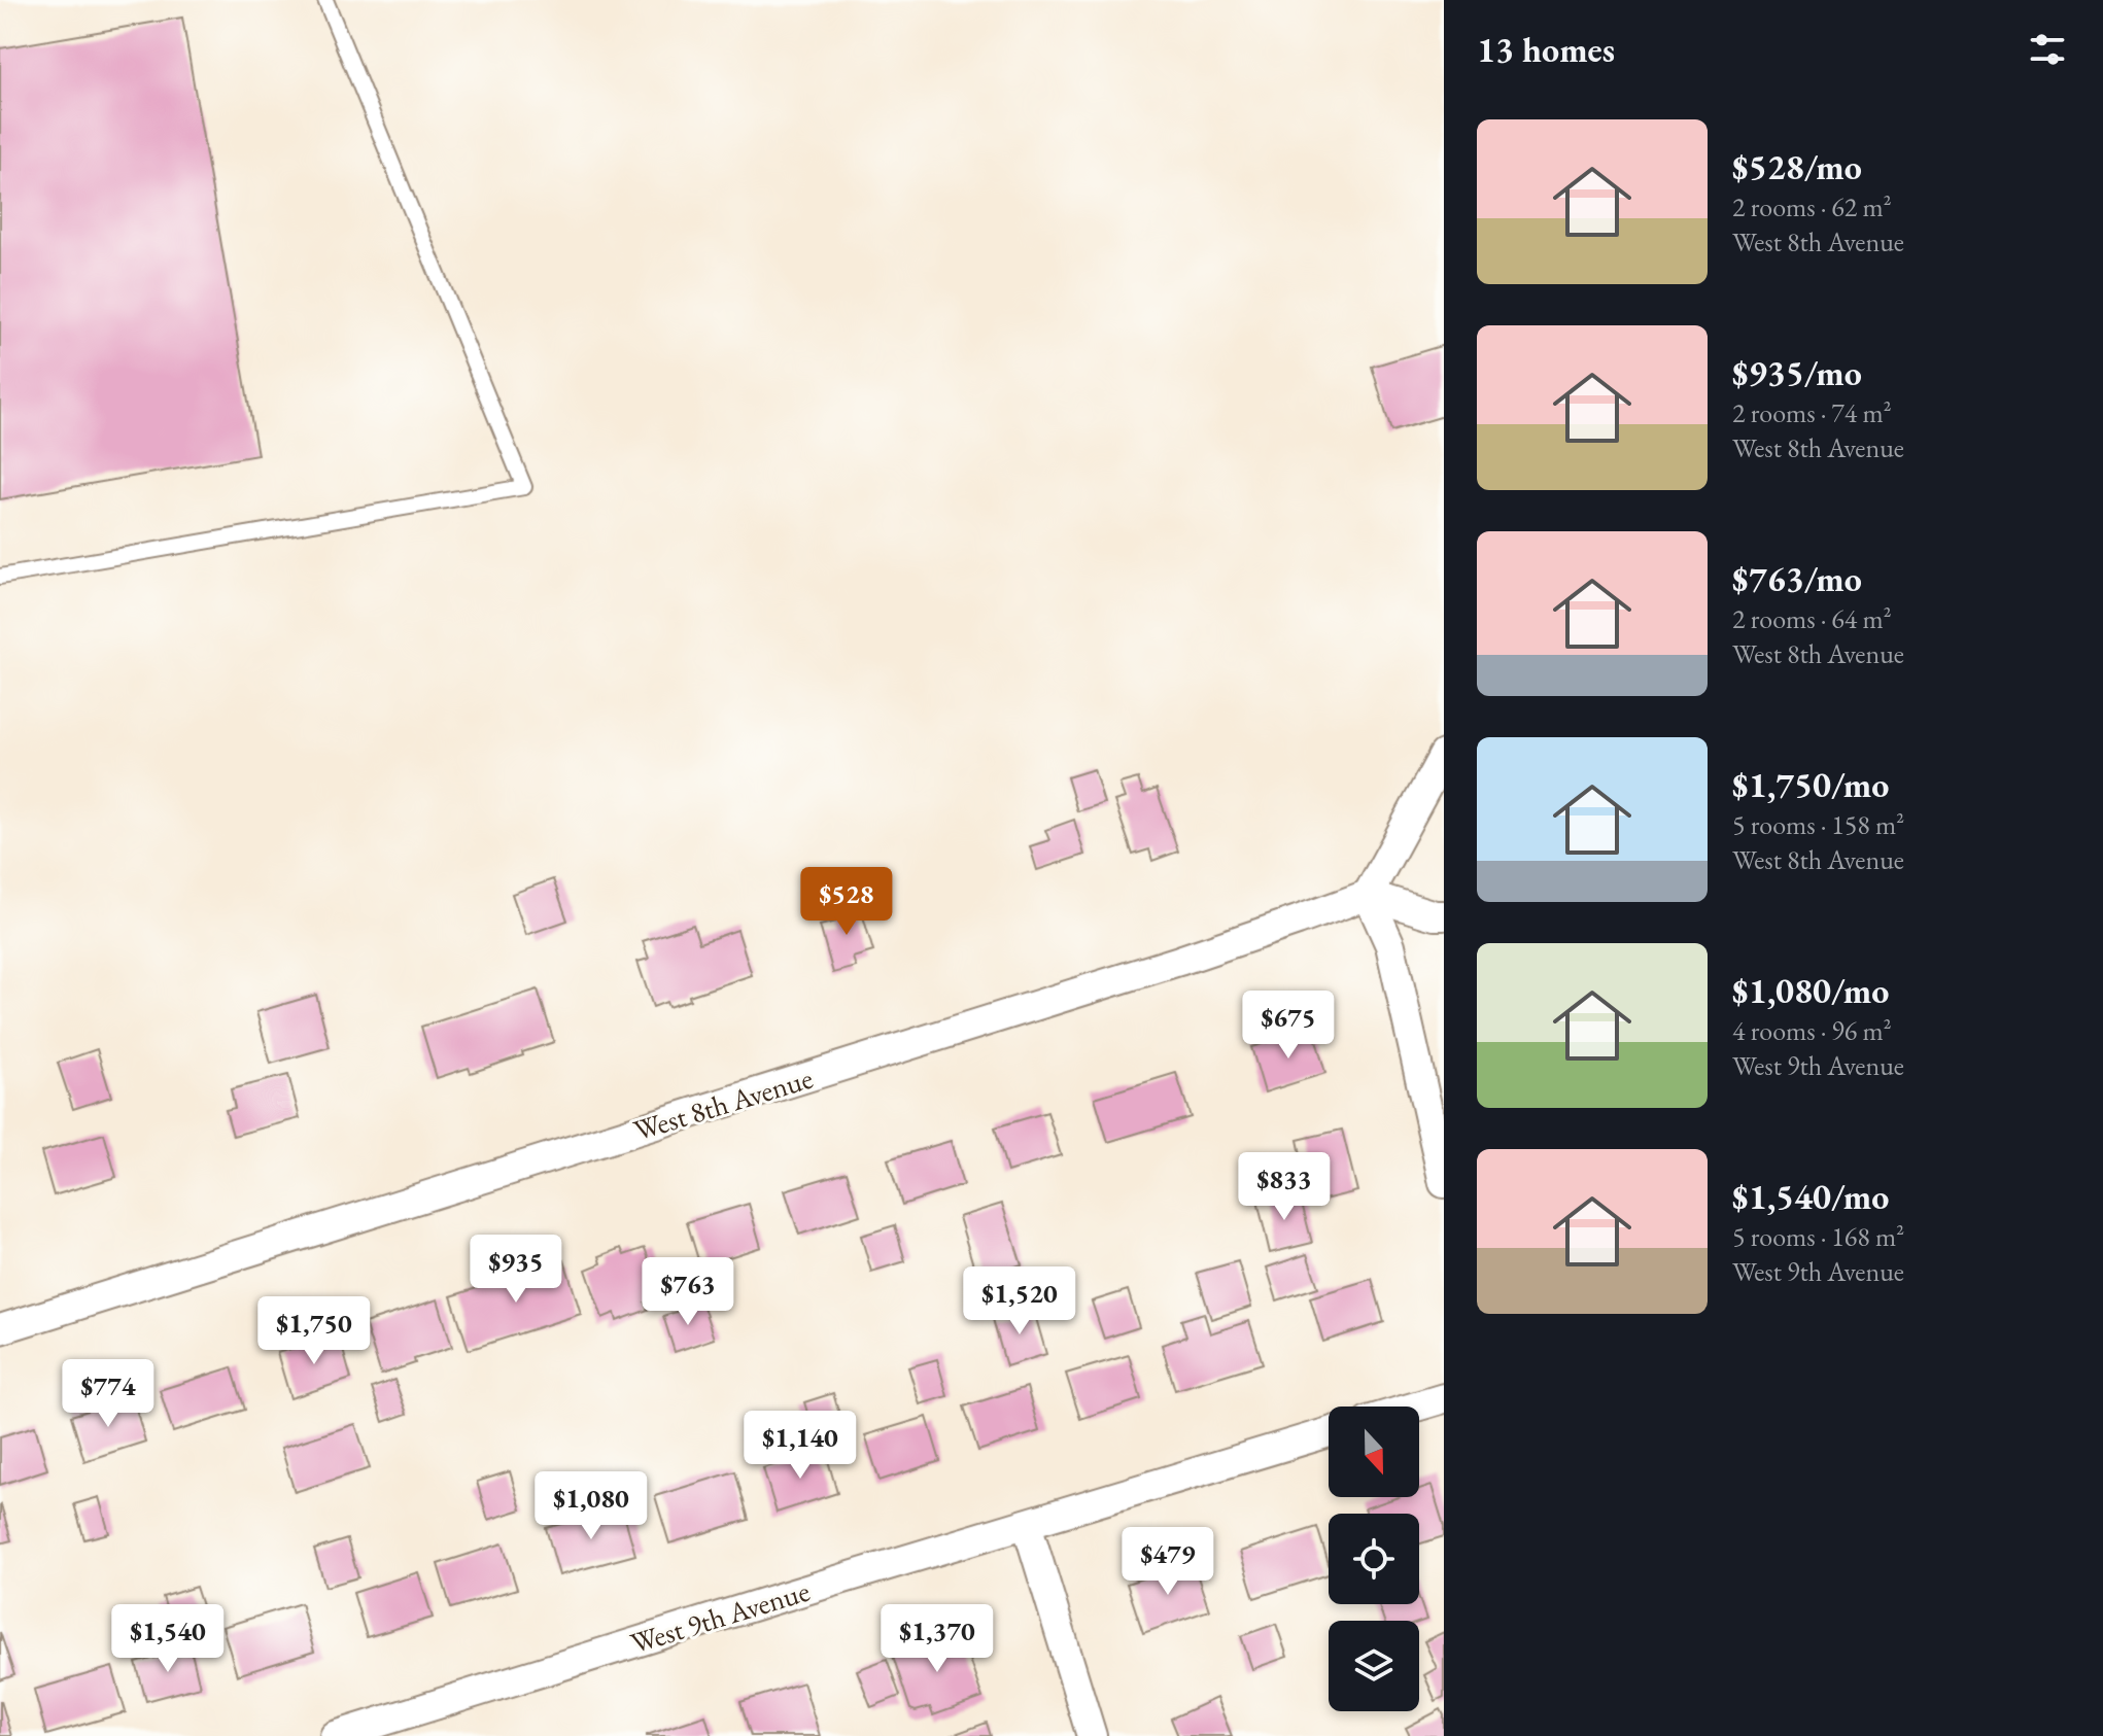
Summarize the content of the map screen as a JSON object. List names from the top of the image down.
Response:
{
  "streets": {
    "street": ["West 8th Avenue", "West 9th Avenue"]
  },
  "north": "bottom",
  "page": {
    "heading": "13 homes",
    "list": [
      {
        "name": "$528/mo",
        "note": "2 rooms · 62 m² · West 8th Avenue"
      },
      {
        "name": "$935/mo",
        "note": "2 rooms · 74 m² · West 8th Avenue"
      },
      {
        "name": "$763/mo",
        "note": "2 rooms · 64 m² · West 8th Avenue"
      },
      {
        "name": "$1,750/mo",
        "note": "5 rooms · 158 m² · West 8th Avenue"
      },
      {
        "name": "$1,080/mo",
        "note": "4 rooms · 96 m² · West 9th Avenue"
      },
      {
        "name": "$1,540/mo",
        "note": "5 rooms · 168 m² · West 9th Avenue"
      }
    ],
    "price": [
      "$528",
      "$675",
      "$833",
      "$935",
      "$763",
      "$1,520",
      "$1,750",
      "$774",
      "$1,140",
      "$1,080",
      "$479",
      "$1,540",
      "$1,370"
    ]
  }
}
